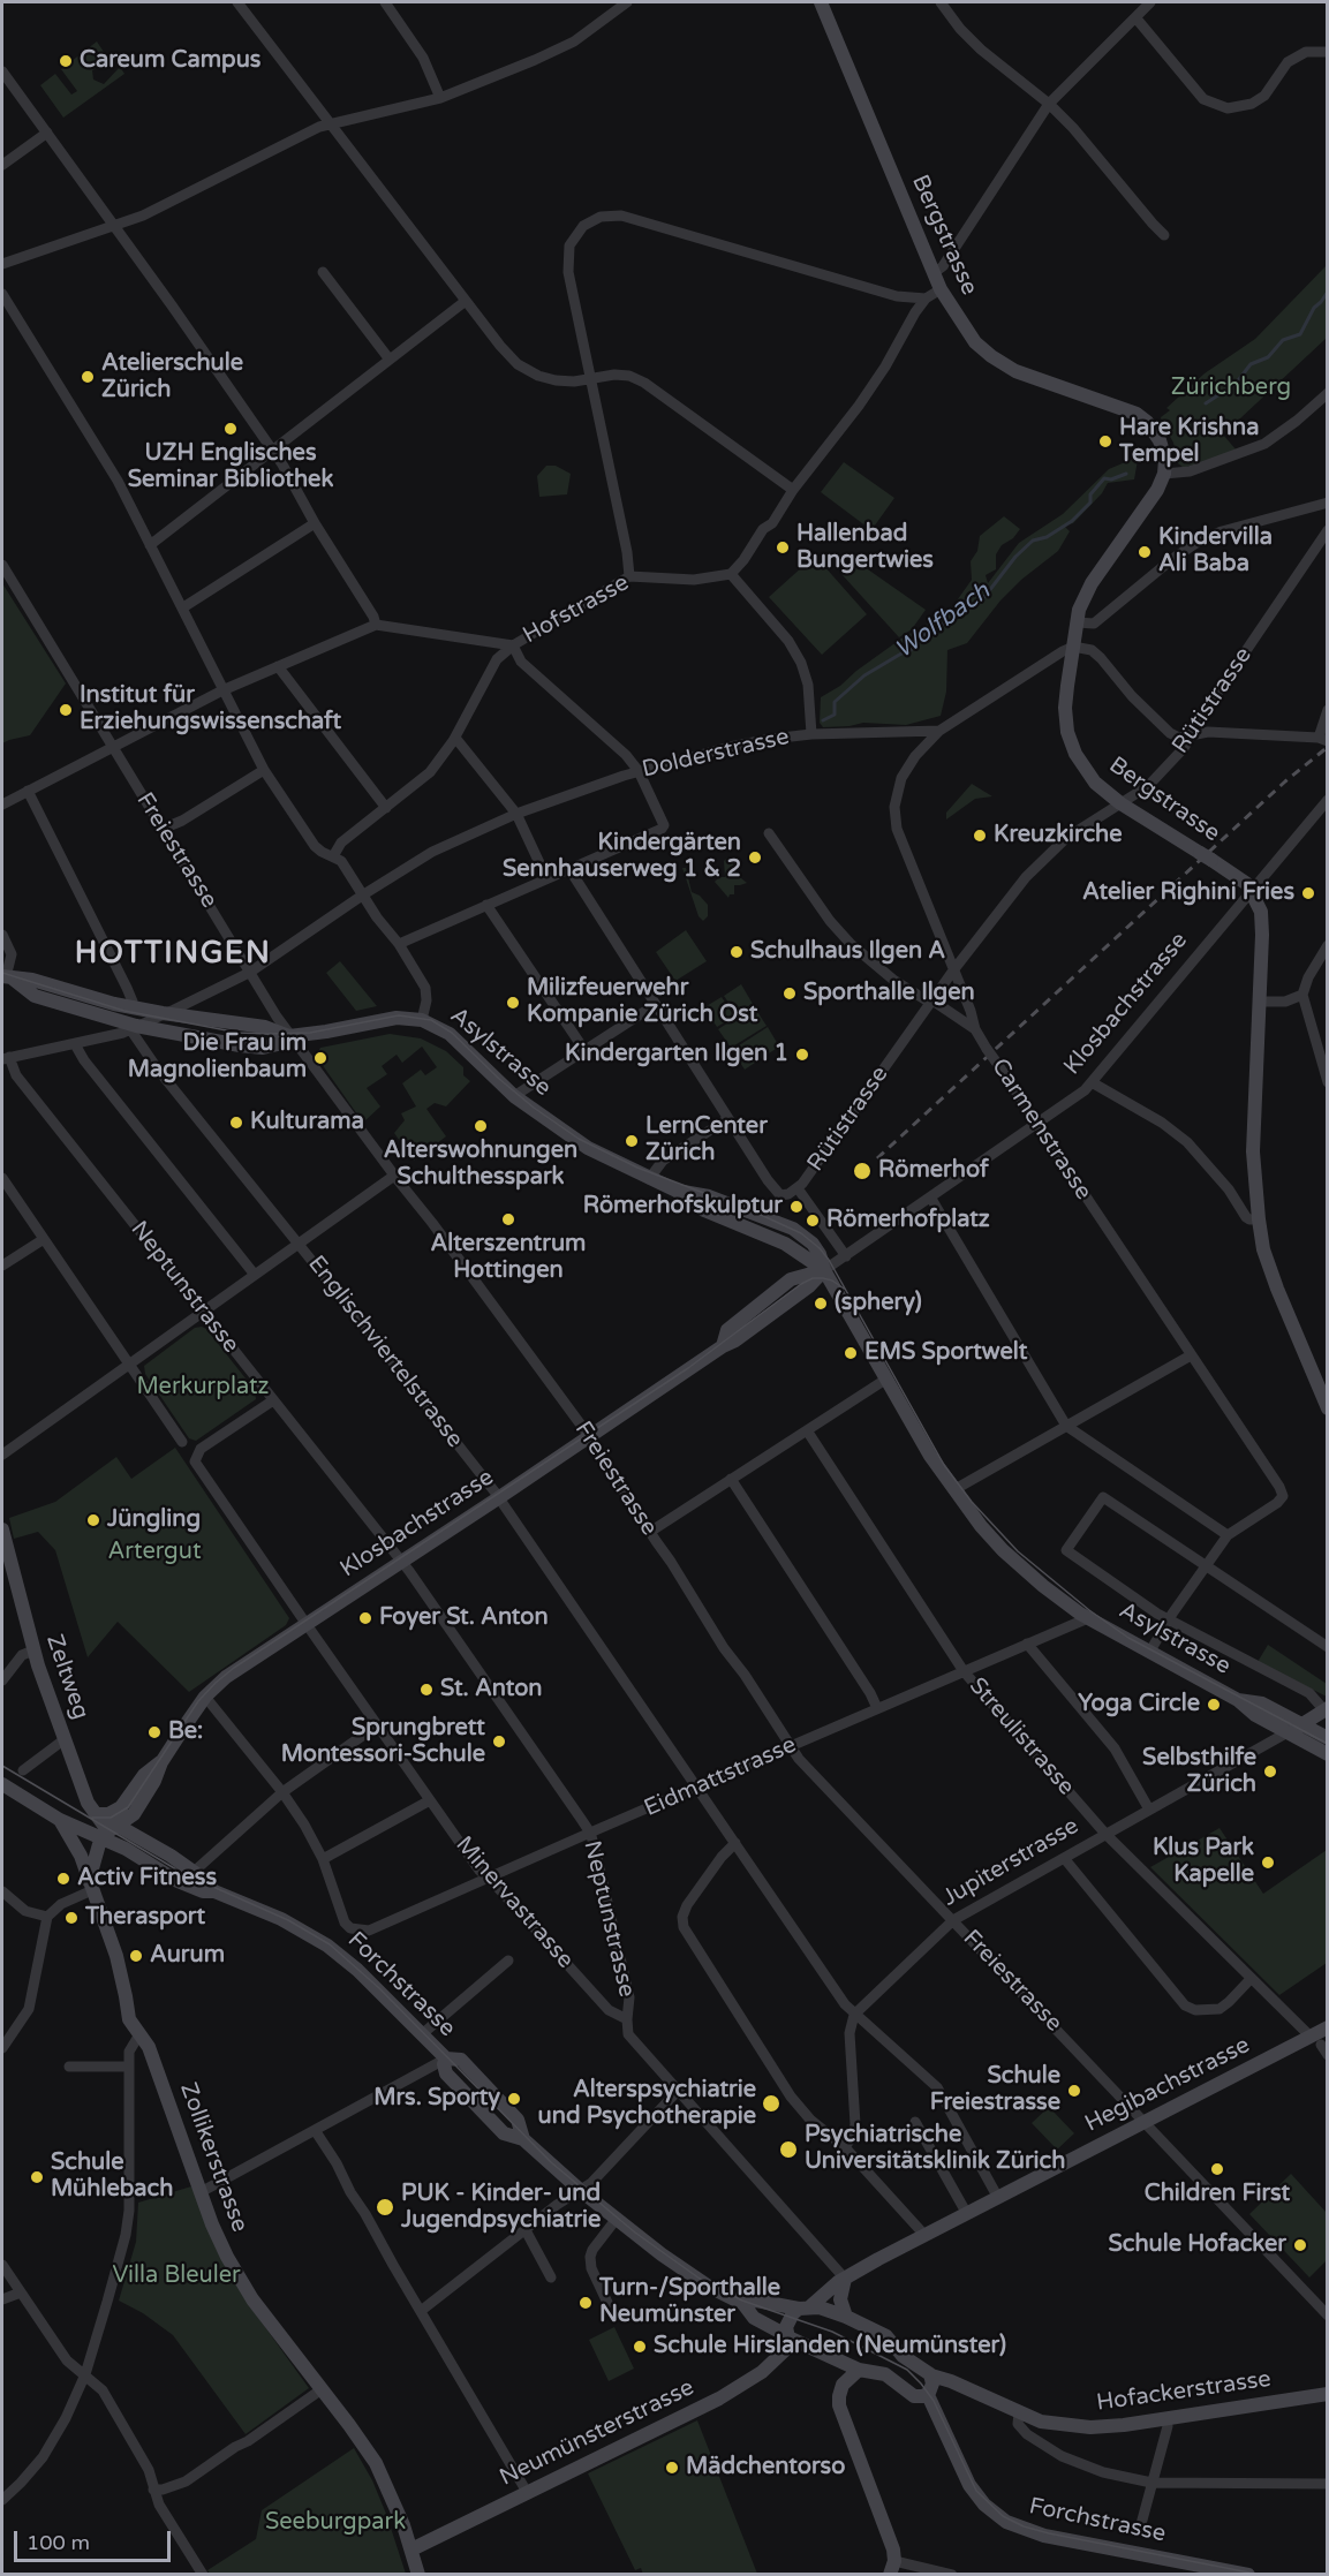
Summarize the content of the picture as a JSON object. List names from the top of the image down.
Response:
{
  "streets": {
    "main road": [
      "Bergstrasse",
      "Klosbachstrasse",
      "Asylstrasse",
      "Zeltweg",
      "Jupiterstrasse",
      "Forchstrasse",
      "Hegibachstrasse",
      "Zollikerstrasse",
      "Hofackerstrasse",
      "Neumünsterstrasse"
    ],
    "street": [
      "Hofstrasse",
      "Rütistrasse",
      "Dolderstrasse",
      "Freiestrasse",
      "Carmenstrasse",
      "Neptunstrasse",
      "Englischviertelstrasse",
      "Streulistrasse",
      "Eidmattstrasse",
      "Minervastrasse"
    ]
  },
  "crossings": [
    ["Bergstrasse", "Rütistrasse"],
    ["Bergstrasse", "Klosbachstrasse"],
    ["Hofstrasse", "Asylstrasse"],
    ["Rütistrasse", "Carmenstrasse"],
    ["Dolderstrasse", "Freiestrasse"],
    ["Dolderstrasse", "Asylstrasse"],
    ["Dolderstrasse", "Carmenstrasse"],
    ["Dolderstrasse", "Neptunstrasse"],
    ["Dolderstrasse", "Englischviertelstrasse"],
    ["Freiestrasse", "Klosbachstrasse"],
    ["Freiestrasse", "Eidmattstrasse"],
    ["Freiestrasse", "Jupiterstrasse"],
    ["Freiestrasse", "Hegibachstrasse"],
    ["Klosbachstrasse", "Asylstrasse"],
    ["Klosbachstrasse", "Carmenstrasse"],
    ["Klosbachstrasse", "Neptunstrasse"],
    ["Klosbachstrasse", "Englischviertelstrasse"],
    ["Klosbachstrasse", "Zeltweg"],
    ["Klosbachstrasse", "Minervastrasse"],
    ["Klosbachstrasse", "Forchstrasse"],
    ["Asylstrasse", "Eidmattstrasse"],
    ["Asylstrasse", "Jupiterstrasse"],
    ["Neptunstrasse", "Eidmattstrasse"],
    ["Neptunstrasse", "Minervastrasse"],
    ["Englischviertelstrasse", "Eidmattstrasse"],
    ["Englischviertelstrasse", "Jupiterstrasse"],
    ["Englischviertelstrasse", "Hegibachstrasse"],
    ["Zeltweg", "Forchstrasse"],
    ["Streulistrasse", "Eidmattstrasse"],
    ["Streulistrasse", "Jupiterstrasse"],
    ["Streulistrasse", "Hegibachstrasse"],
    ["Eidmattstrasse", "Minervastrasse"],
    ["Forchstrasse", "Hegibachstrasse"],
    ["Forchstrasse", "Hofackerstrasse"],
    ["Forchstrasse", "Neumünsterstrasse"],
    ["Hegibachstrasse", "Neumünsterstrasse"],
    ["Zollikerstrasse", "Neumünsterstrasse"]
  ],
  "districts": ["HOTTINGEN"],
  "water": ["Wolfbach"],
  "parks": [
    "Zürichberg",
    "Merkurplatz",
    "Artergut",
    "Villa Bleuler",
    "Seeburgpark"
  ],
  "places": [
    "Careum Campus",
    "Atelierschule Zürich",
    "UZH Englisches Seminar Bibliothek",
    "Hare Krishna Tempel",
    "Hallenbad Bungertwies",
    "Kindervilla Ali Baba",
    "Institut für Erziehungswissenschaft",
    "Kreuzkirche",
    "Kindergärten Sennhauserweg 1 & 2",
    "Atelier Righini Fries",
    "Schulhaus Ilgen A",
    "Sporthalle Ilgen",
    "Milizfeuerwehr Kompanie Zürich Ost",
    "Kindergarten Ilgen 1",
    "Die Frau im Magnolienbaum",
    "Kulturama",
    "Alterswohnungen Schulthesspark",
    "LernCenter Zürich",
    "Römerhof",
    "Römerhofskulptur",
    "Alterszentrum Hottingen",
    "Römerhofplatz",
    "(sphery)",
    "EMS Sportwelt",
    "Jüngling",
    "Foyer St. Anton",
    "St. Anton",
    "Yoga Circle",
    "Be:",
    "Sprungbrett Montessori-Schule",
    "Selbsthilfe Zürich",
    "Klus Park Kapelle",
    "Activ Fitness",
    "Therasport",
    "Aurum",
    "Schule Freiestrasse",
    "Mrs. Sporty",
    "Alterspsychiatrie und Psychotherapie",
    "Psychiatrische Universitätsklinik Zürich",
    "Children First",
    "Schule Mühlebach",
    "PUK - Kinder- und Jugendpsychiatrie",
    "Schule Hofacker",
    "Turn-/Sporthalle Neumünster",
    "Schule Hirslanden (Neumünster)",
    "Mädchentorso"
  ],
  "scale_bar": "100 m"
}
